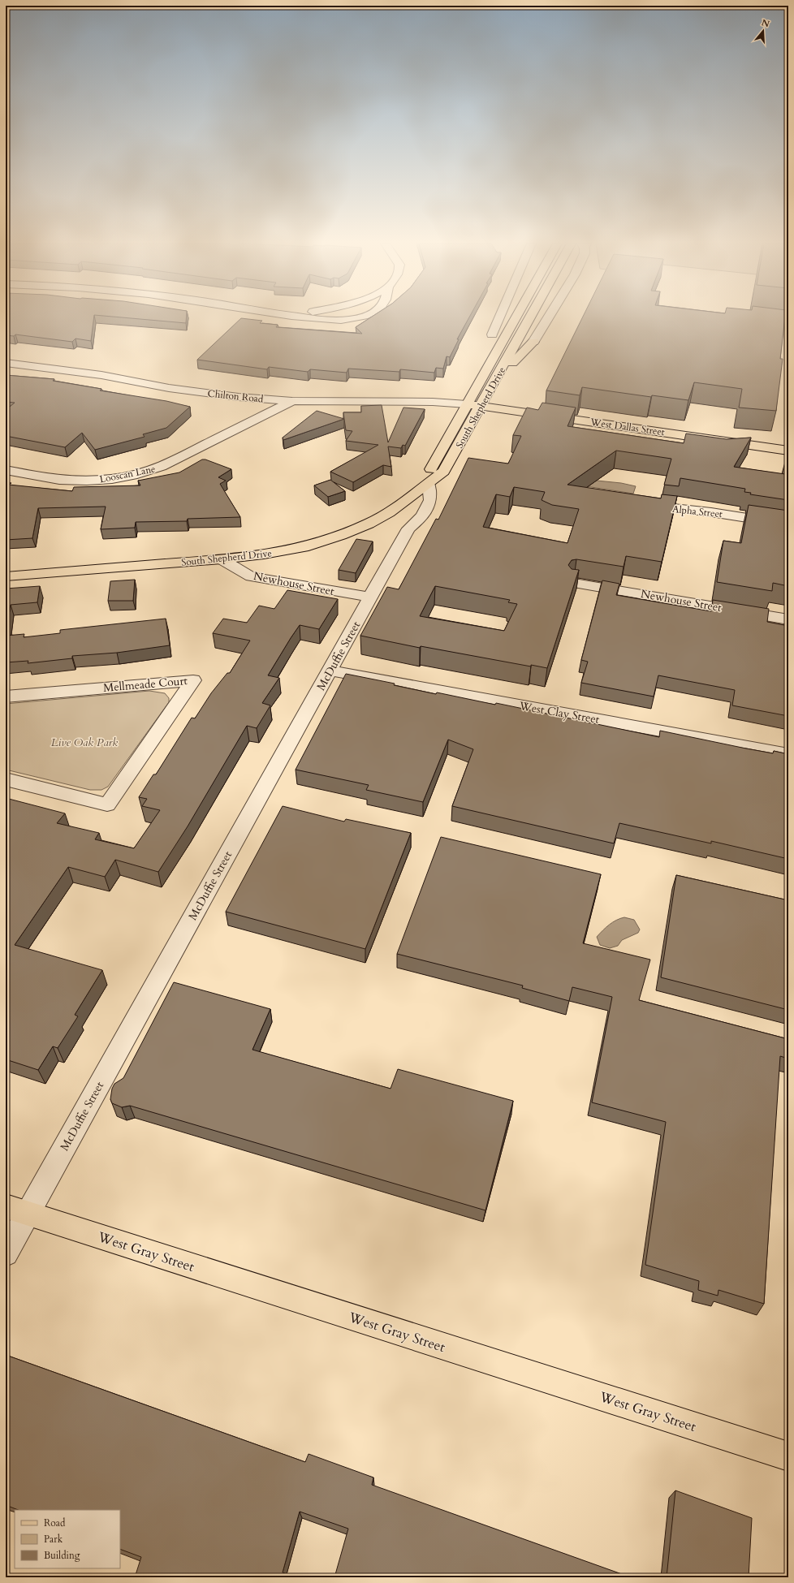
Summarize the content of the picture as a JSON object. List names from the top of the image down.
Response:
{
  "streets": {
    "main road": ["South Shepherd Drive", "West Dallas Street", "West Gray Street"],
    "street": [
      "Chilton Road",
      "Looscan Lane",
      "Alpha Street",
      "Newhouse Street",
      "McDuffie Street",
      "Mellmeade Court",
      "West Clay Street"
    ]
  },
  "crossings": [
    ["Chilton Road", "South Shepherd Drive"],
    ["Chilton Road", "West Dallas Street"],
    ["Chilton Road", "Looscan Lane"],
    ["South Shepherd Drive", "West Dallas Street"],
    ["South Shepherd Drive", "Newhouse Street"],
    ["South Shepherd Drive", "McDuffie Street"],
    ["Newhouse Street", "McDuffie Street"],
    ["McDuffie Street", "West Clay Street"],
    ["McDuffie Street", "West Gray Street"]
  ],
  "parks": ["Live Oak Park"],
  "legend": ["Road", "Park", "Building"],
  "north": "top"
}
